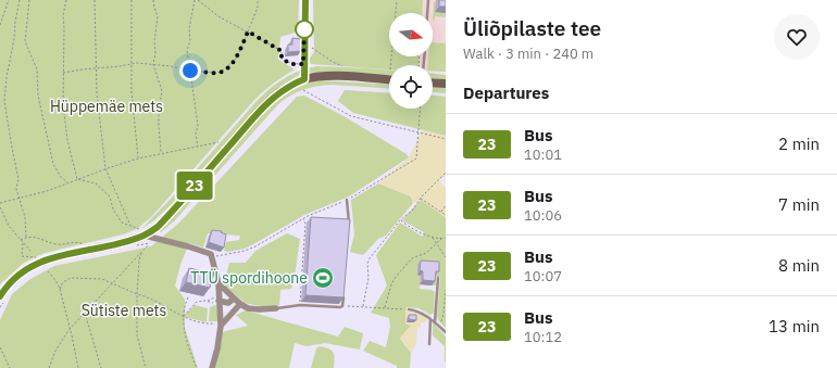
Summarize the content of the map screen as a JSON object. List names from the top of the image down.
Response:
{
  "parks": ["Hüppemäe mets", "Sütiste mets"],
  "places": {
    "sports": ["TTÜ spordihoone"]
  },
  "lines": ["bus line 23"],
  "north": "right",
  "page": {
    "on_map": "23",
    "heading": [
      ["Üliõpilaste tee", "Walk · 3 min · 240 m"],
      "Departures"
    ],
    "list": [
      {
        "mark": "23",
        "name": "Bus",
        "note": "10:01",
        "value": "2 min"
      },
      {
        "mark": "23",
        "name": "Bus",
        "note": "10:06",
        "value": "7 min"
      },
      {
        "mark": "23",
        "name": "Bus",
        "note": "10:07",
        "value": "8 min"
      },
      {
        "mark": "23",
        "name": "Bus",
        "note": "10:12",
        "value": "13 min"
      }
    ]
  }
}
